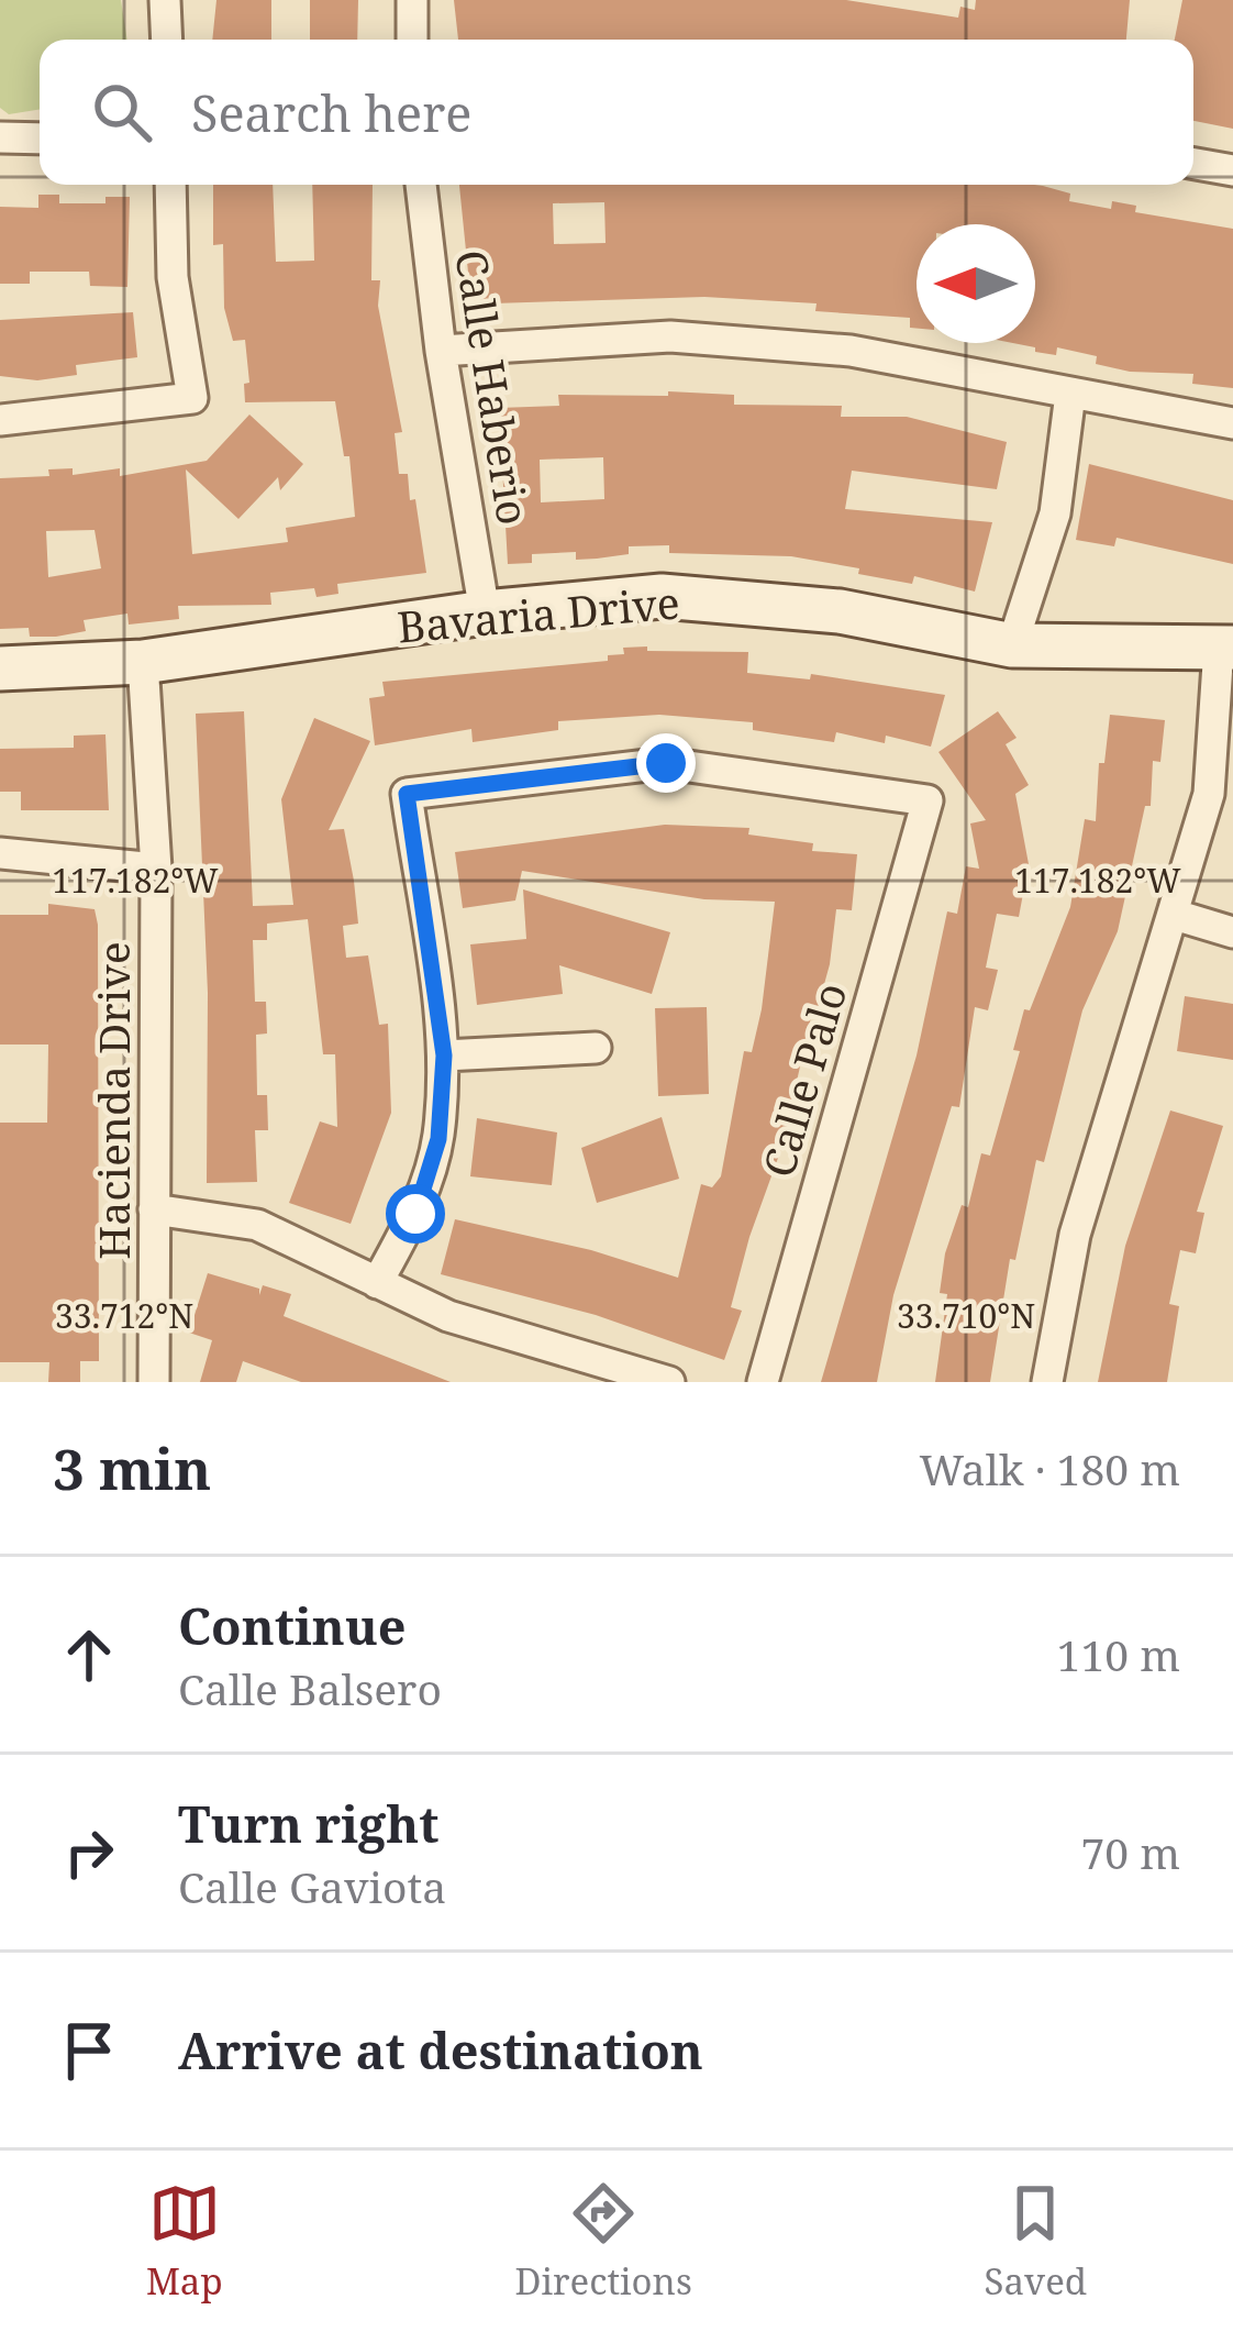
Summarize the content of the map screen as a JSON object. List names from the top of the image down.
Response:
{
  "streets": {
    "street": [
      "Calle Haberio",
      "Bavaria Drive",
      "Calle Palo",
      "Hacienda Drive"
    ]
  },
  "crossings": [
    ["Calle Haberio", "Bavaria Drive"],
    ["Bavaria Drive", "Hacienda Drive"]
  ],
  "north": "left",
  "page": {
    "search": "Search here",
    "heading": ["3 min", "Walk · 180 m"],
    "list": [
      ["Continue", "Calle Balsero", "110 m"],
      ["Turn right", "Calle Gaviota", "70 m"],
      "Arrive at destination"
    ],
    "nav": ["Map", "Directions", "Saved"]
  },
  "coordinates": ["117.182°W", "33.712°N", "33.710°N"]
}
